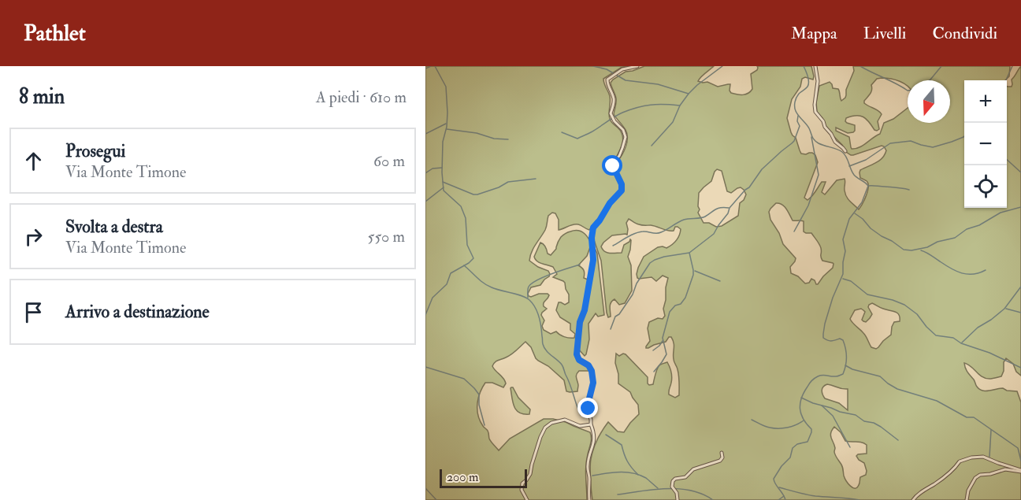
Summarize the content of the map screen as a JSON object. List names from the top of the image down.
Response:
{
  "scale_bar": "200 m",
  "north": "bottom",
  "page": {
    "header": "Pathlet",
    "nav": ["Mappa", "Livelli", "Condividi"],
    "heading": ["8 min", "A piedi · 610 m"],
    "map_buttons": ["+", "−"],
    "list": [
      ["Prosegui", "Via Monte Timone", "60 m"],
      ["Svolta a destra", "Via Monte Timone", "550 m"],
      "Arrivo a destinazione"
    ],
    "scale": "200 m"
  }
}
